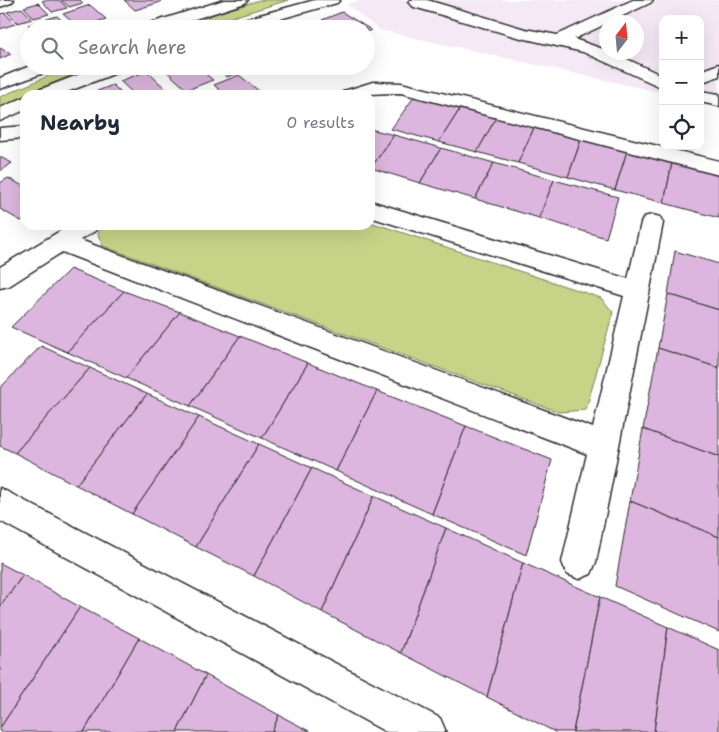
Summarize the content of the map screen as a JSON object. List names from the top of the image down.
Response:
{
  "north": "top",
  "page": {
    "map_buttons": ["+", "−"],
    "search": "Search here",
    "heading": ["Nearby", "0 results"]
  }
}
